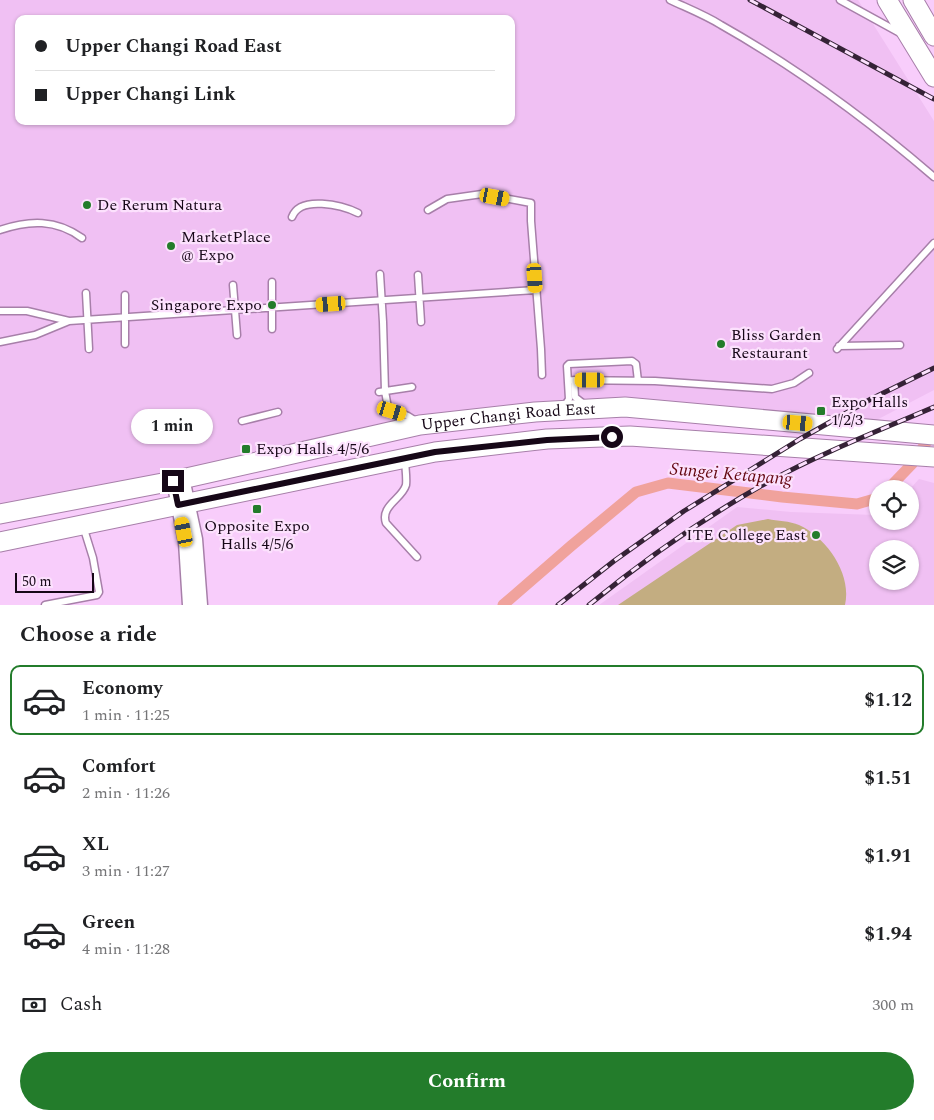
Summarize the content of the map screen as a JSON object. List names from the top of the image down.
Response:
{
  "streets": {
    "main road": ["Upper Changi Road East"]
  },
  "water": ["Sungei Ketapang"],
  "places": {
    "other": [
      "De Rerum Natura",
      "MarketPlace @ Expo",
      "Singapore Expo",
      "Bliss Garden Restaurant",
      "ITE College East"
    ],
    "transit": ["Expo Halls 1/2/3", "Expo Halls 4/5/6", "Opposite Expo Halls 4/5/6"]
  },
  "scale_bar": "50 m",
  "page": {
    "banner": ["Upper Changi Road East", "Upper Changi Link"],
    "bubble": "1 min",
    "scale": "50 m",
    "heading": "Choose a ride",
    "list": [
      {
        "name": "Economy",
        "note": "1 min · 11:25",
        "value": "$1.12"
      },
      {
        "name": "Comfort",
        "note": "2 min · 11:26",
        "value": "$1.51"
      },
      {
        "name": "XL",
        "note": "3 min · 11:27",
        "value": "$1.91"
      },
      {
        "name": "Green",
        "note": "4 min · 11:28",
        "value": "$1.94"
      }
    ],
    "pay": ["Cash", "300 m"],
    "buttons": "Confirm"
  }
}
